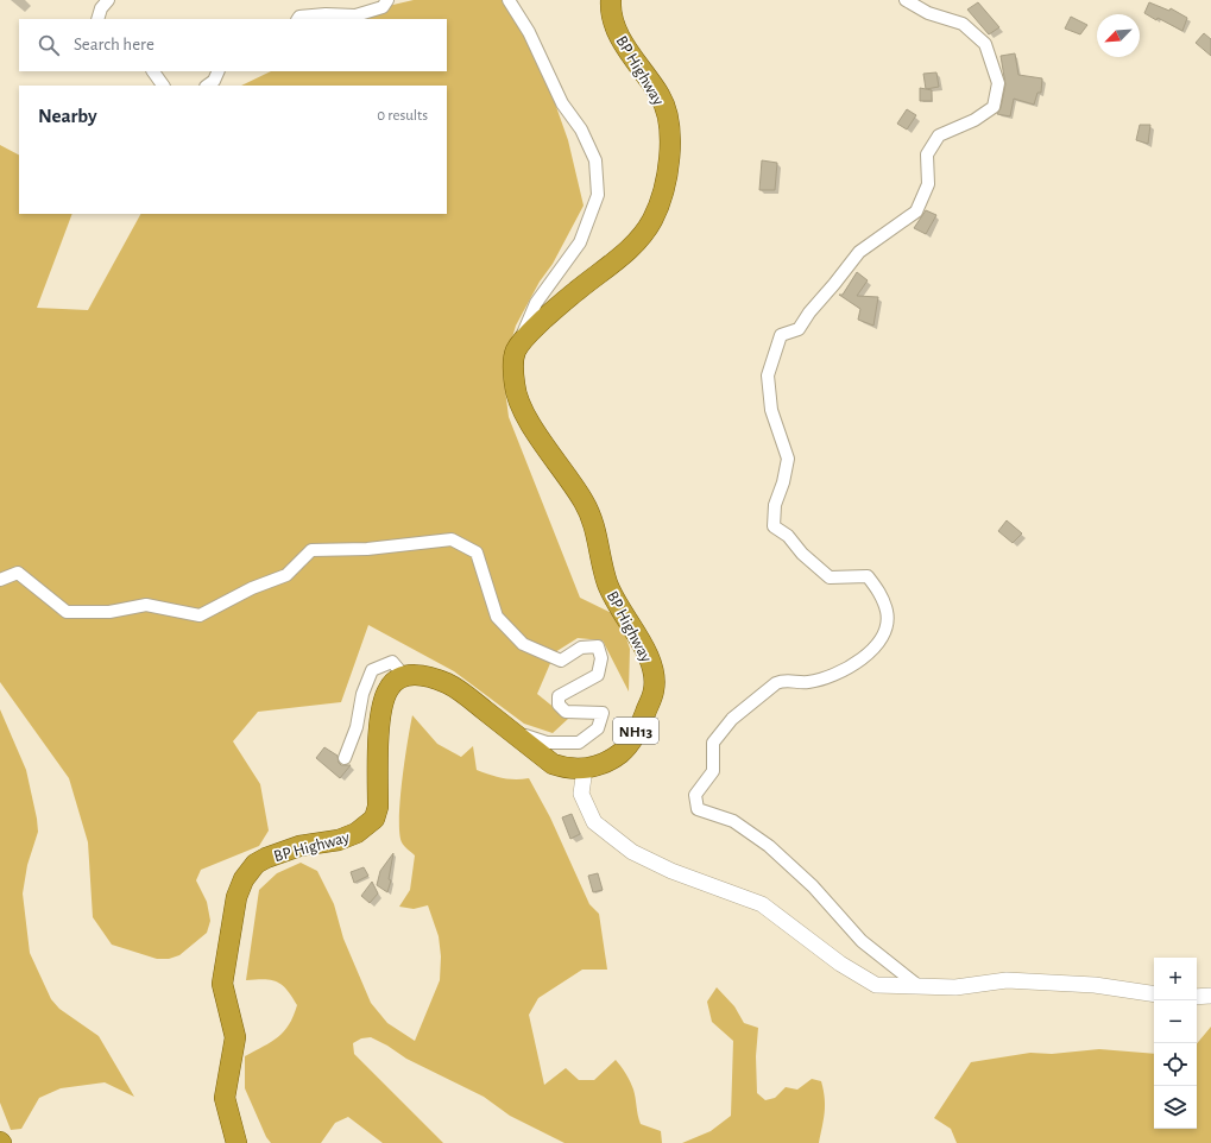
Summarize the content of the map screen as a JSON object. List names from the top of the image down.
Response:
{
  "streets": {
    "highway": ["BP Highway", "NH13"]
  },
  "north": "bottom left",
  "page": {
    "search": "Search here",
    "heading": ["Nearby", "0 results"],
    "map_buttons": ["+", "−"]
  }
}
